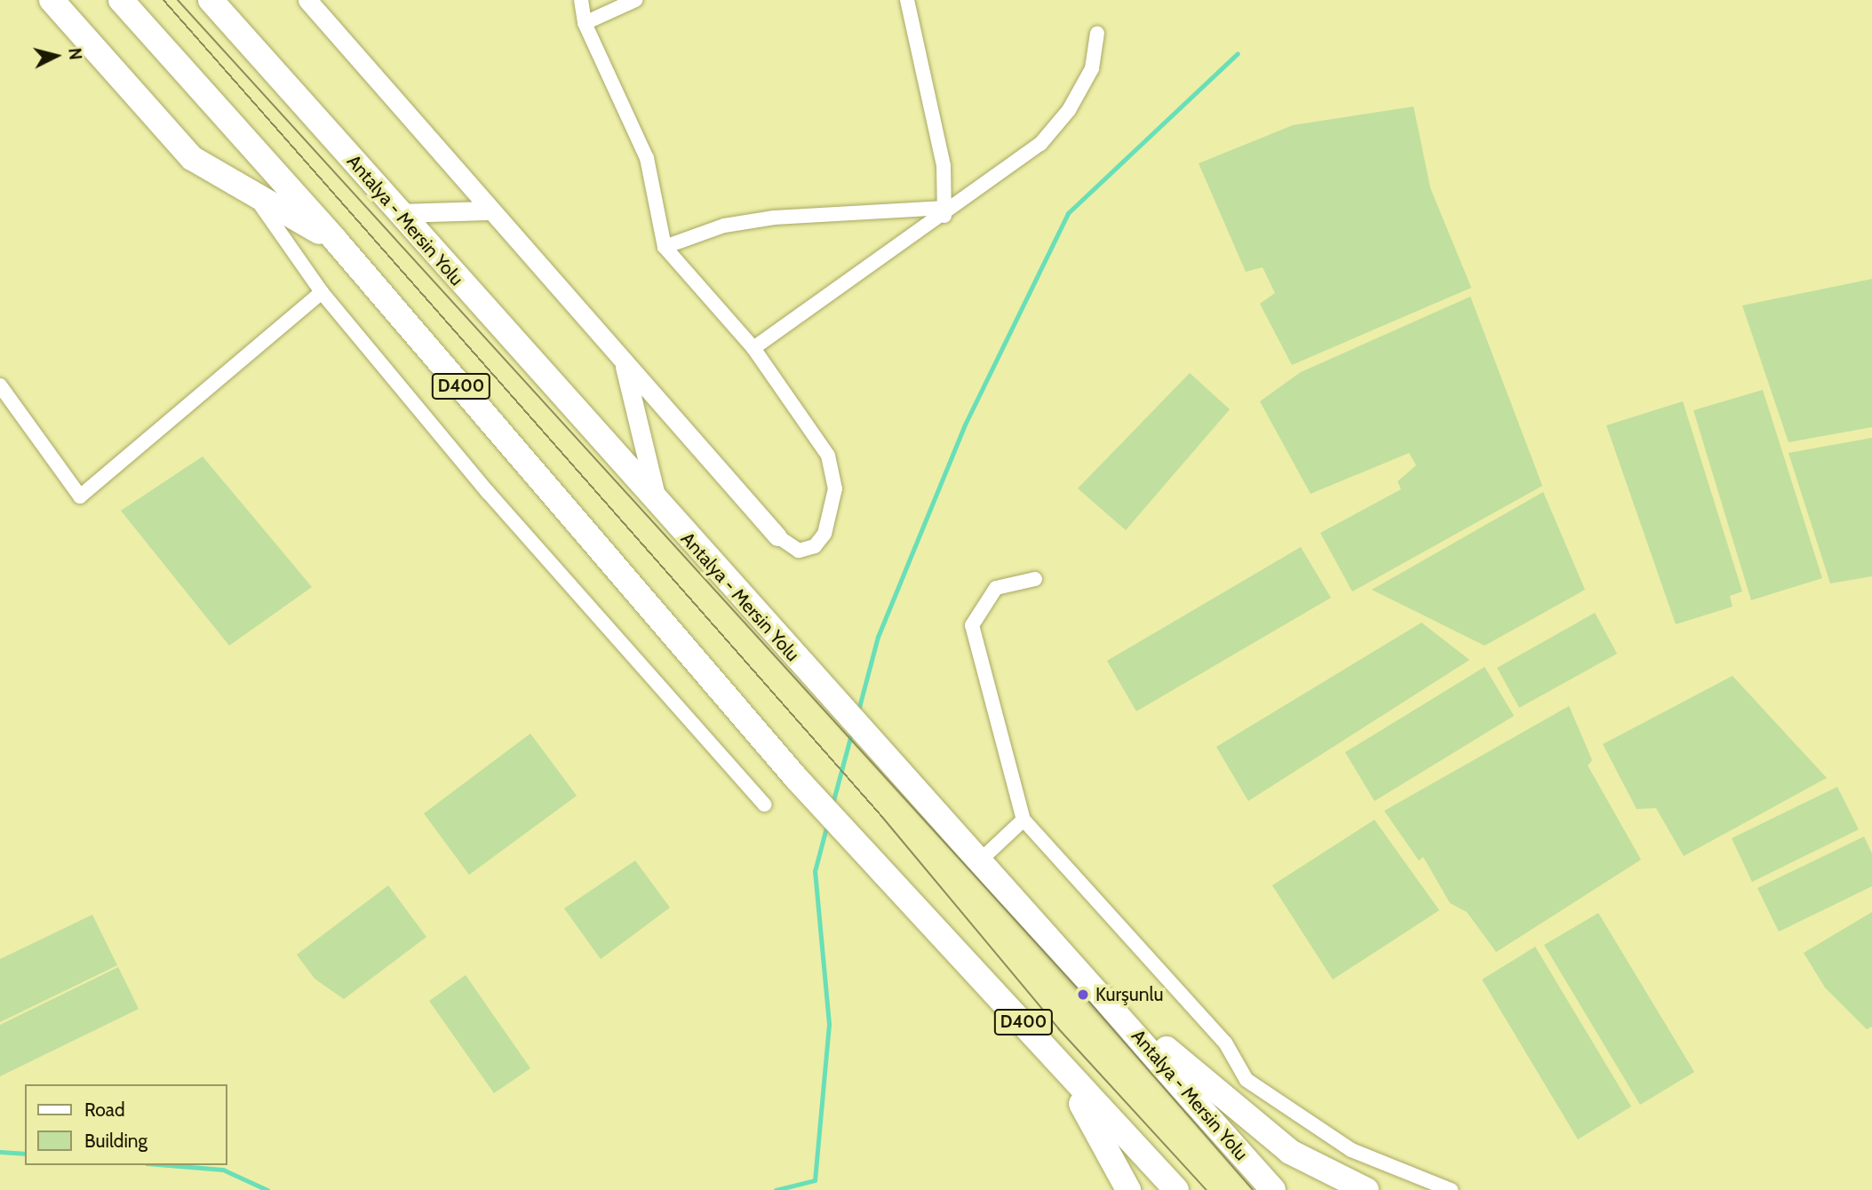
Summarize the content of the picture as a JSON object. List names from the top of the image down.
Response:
{
  "streets": {
    "highway": ["Antalya - Mersin Yolu", "D400"]
  },
  "places": ["Kurşunlu"],
  "legend": ["Road", "Building"],
  "north": "right"
}
